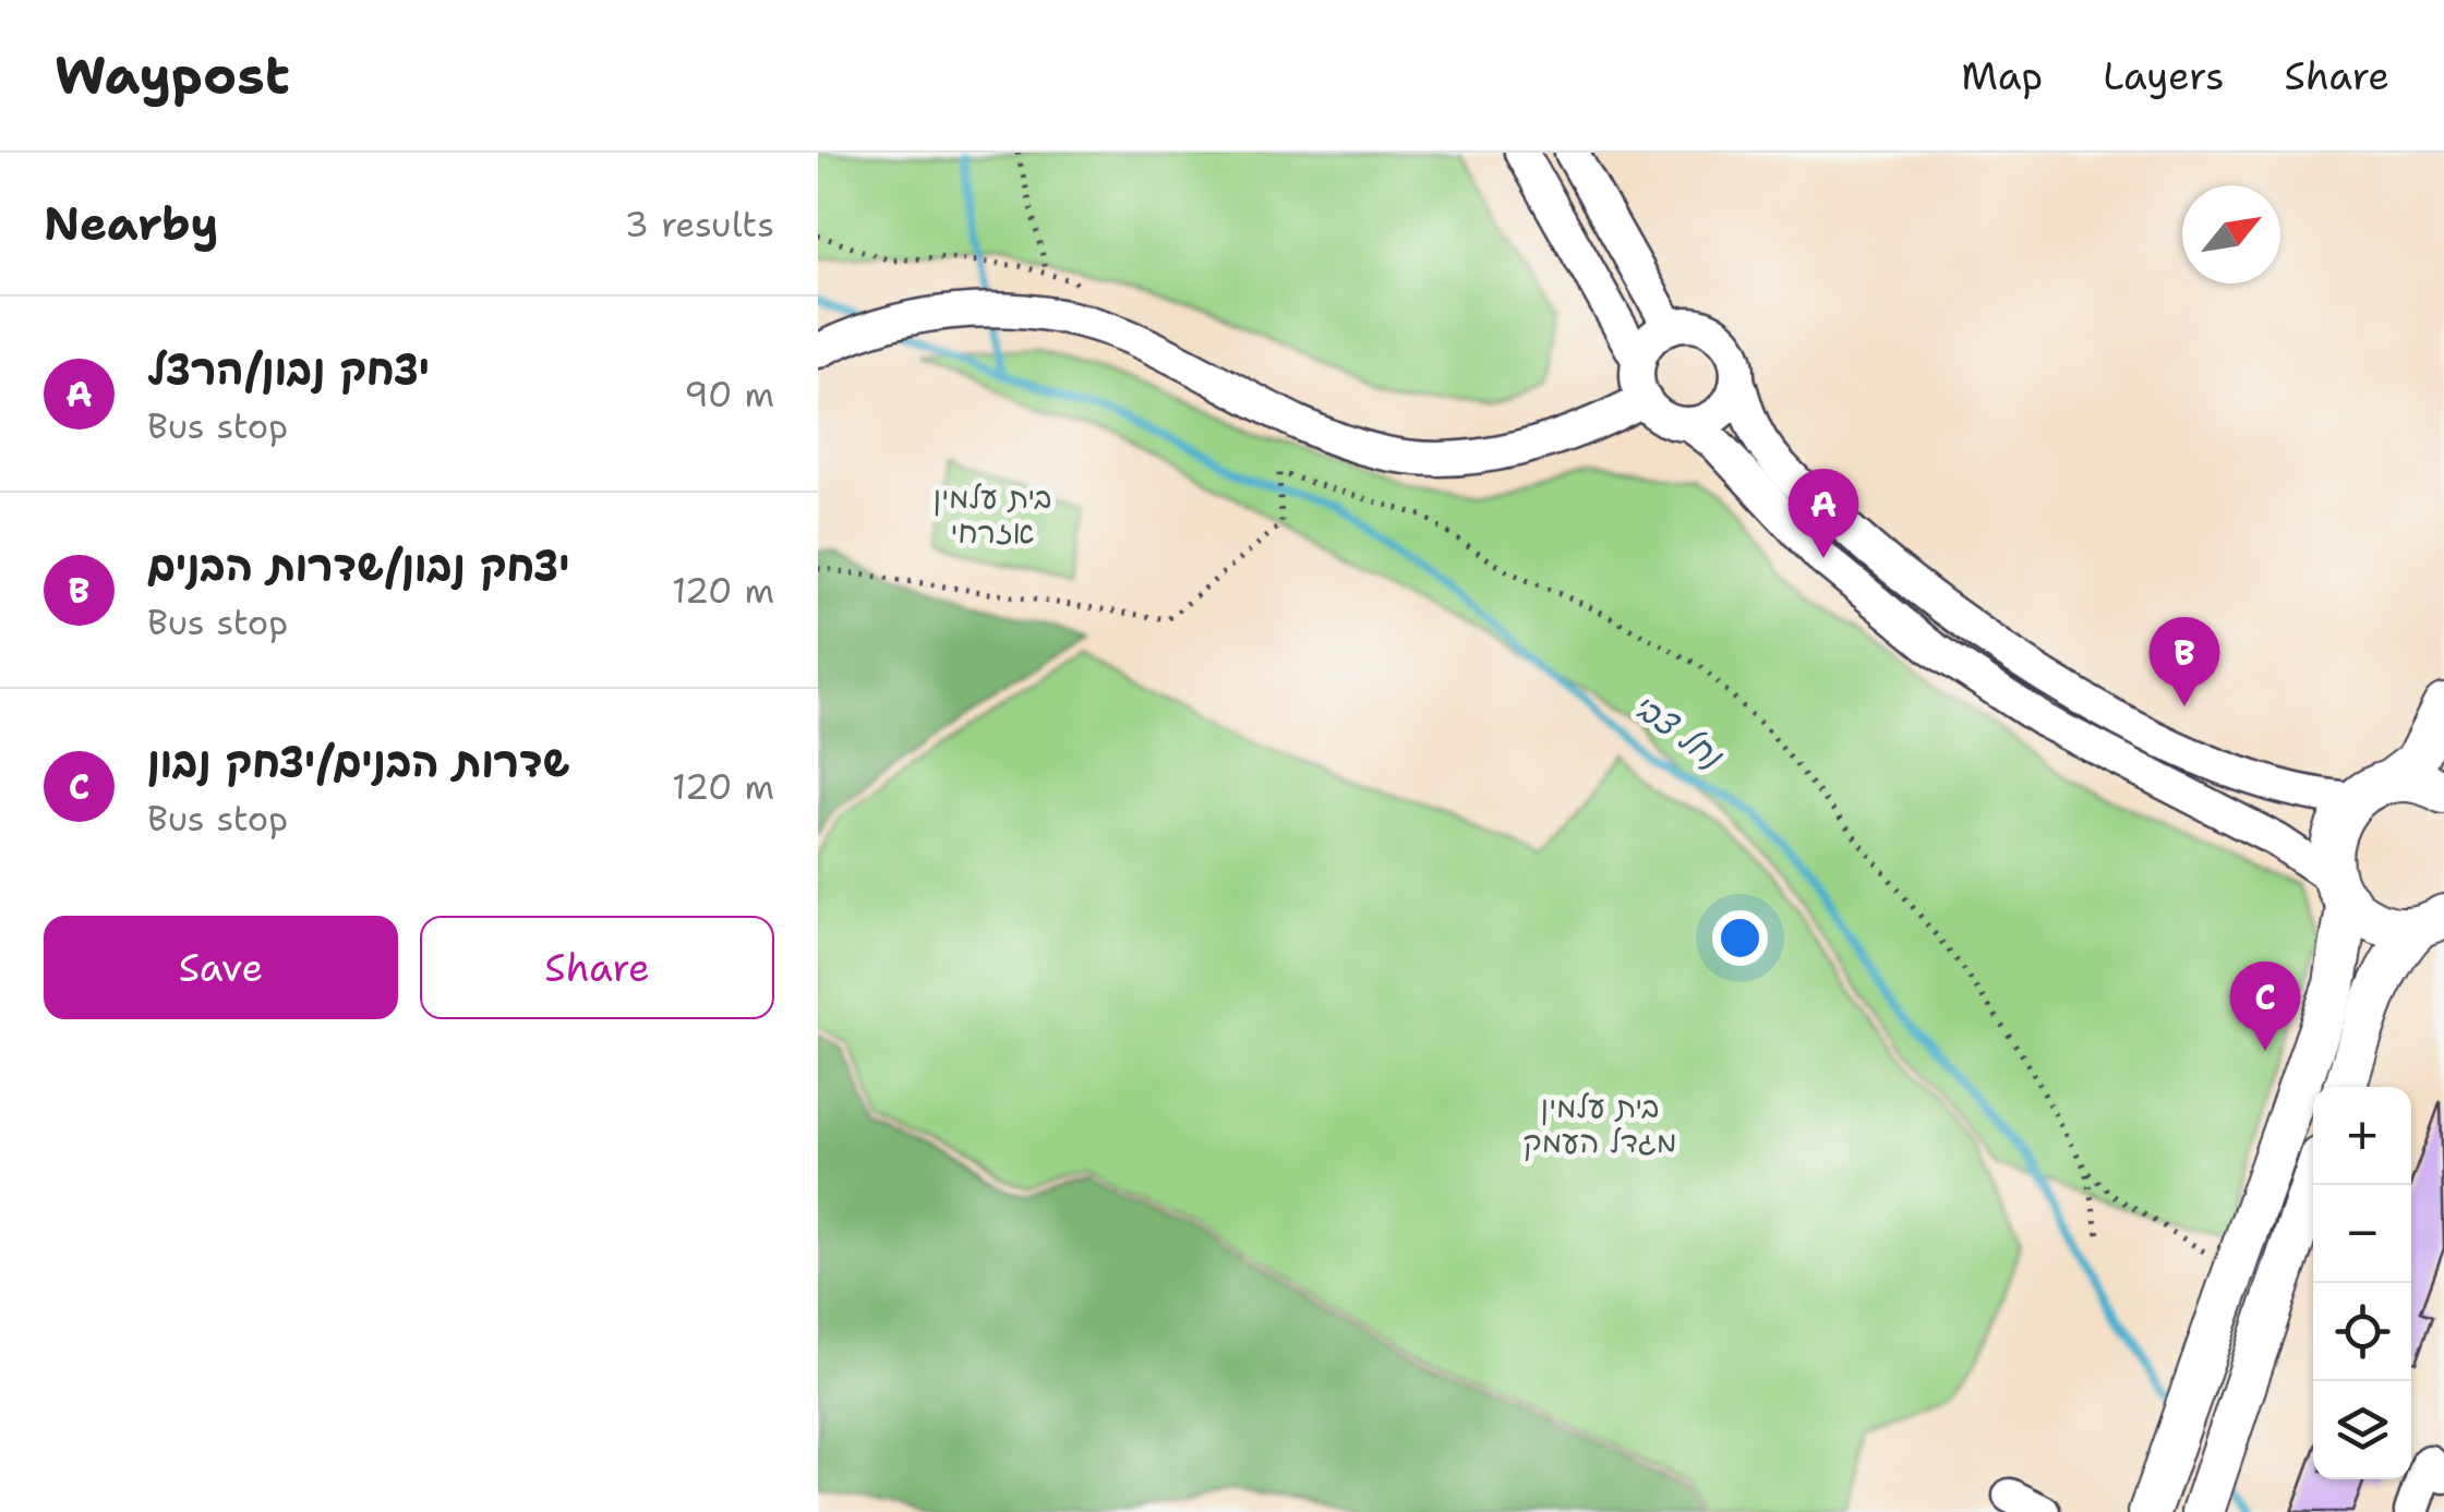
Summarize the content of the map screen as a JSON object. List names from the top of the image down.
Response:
{
  "water": ["נחל צבי"],
  "parks": ["בית עלמין אזרחי", "בית עלמין מגדל העמק"],
  "north": "top right",
  "page": {
    "header": "Waypost",
    "nav": ["Map", "Layers", "Share"],
    "heading": ["Nearby", "3 results"],
    "list": [
      {
        "mark": "A",
        "name": "יצחק נבון/הרצל",
        "note": "Bus stop",
        "value": "90 m"
      },
      {
        "mark": "B",
        "name": "יצחק נבון/שדרות הבנים",
        "note": "Bus stop",
        "value": "120 m"
      },
      {
        "mark": "C",
        "name": "שדרות הבנים/יצחק נבון",
        "note": "Bus stop",
        "value": "120 m"
      }
    ],
    "pins": ["A", "B", "C"],
    "buttons": ["Save", "Share"],
    "map_buttons": ["+", "−"]
  }
}
